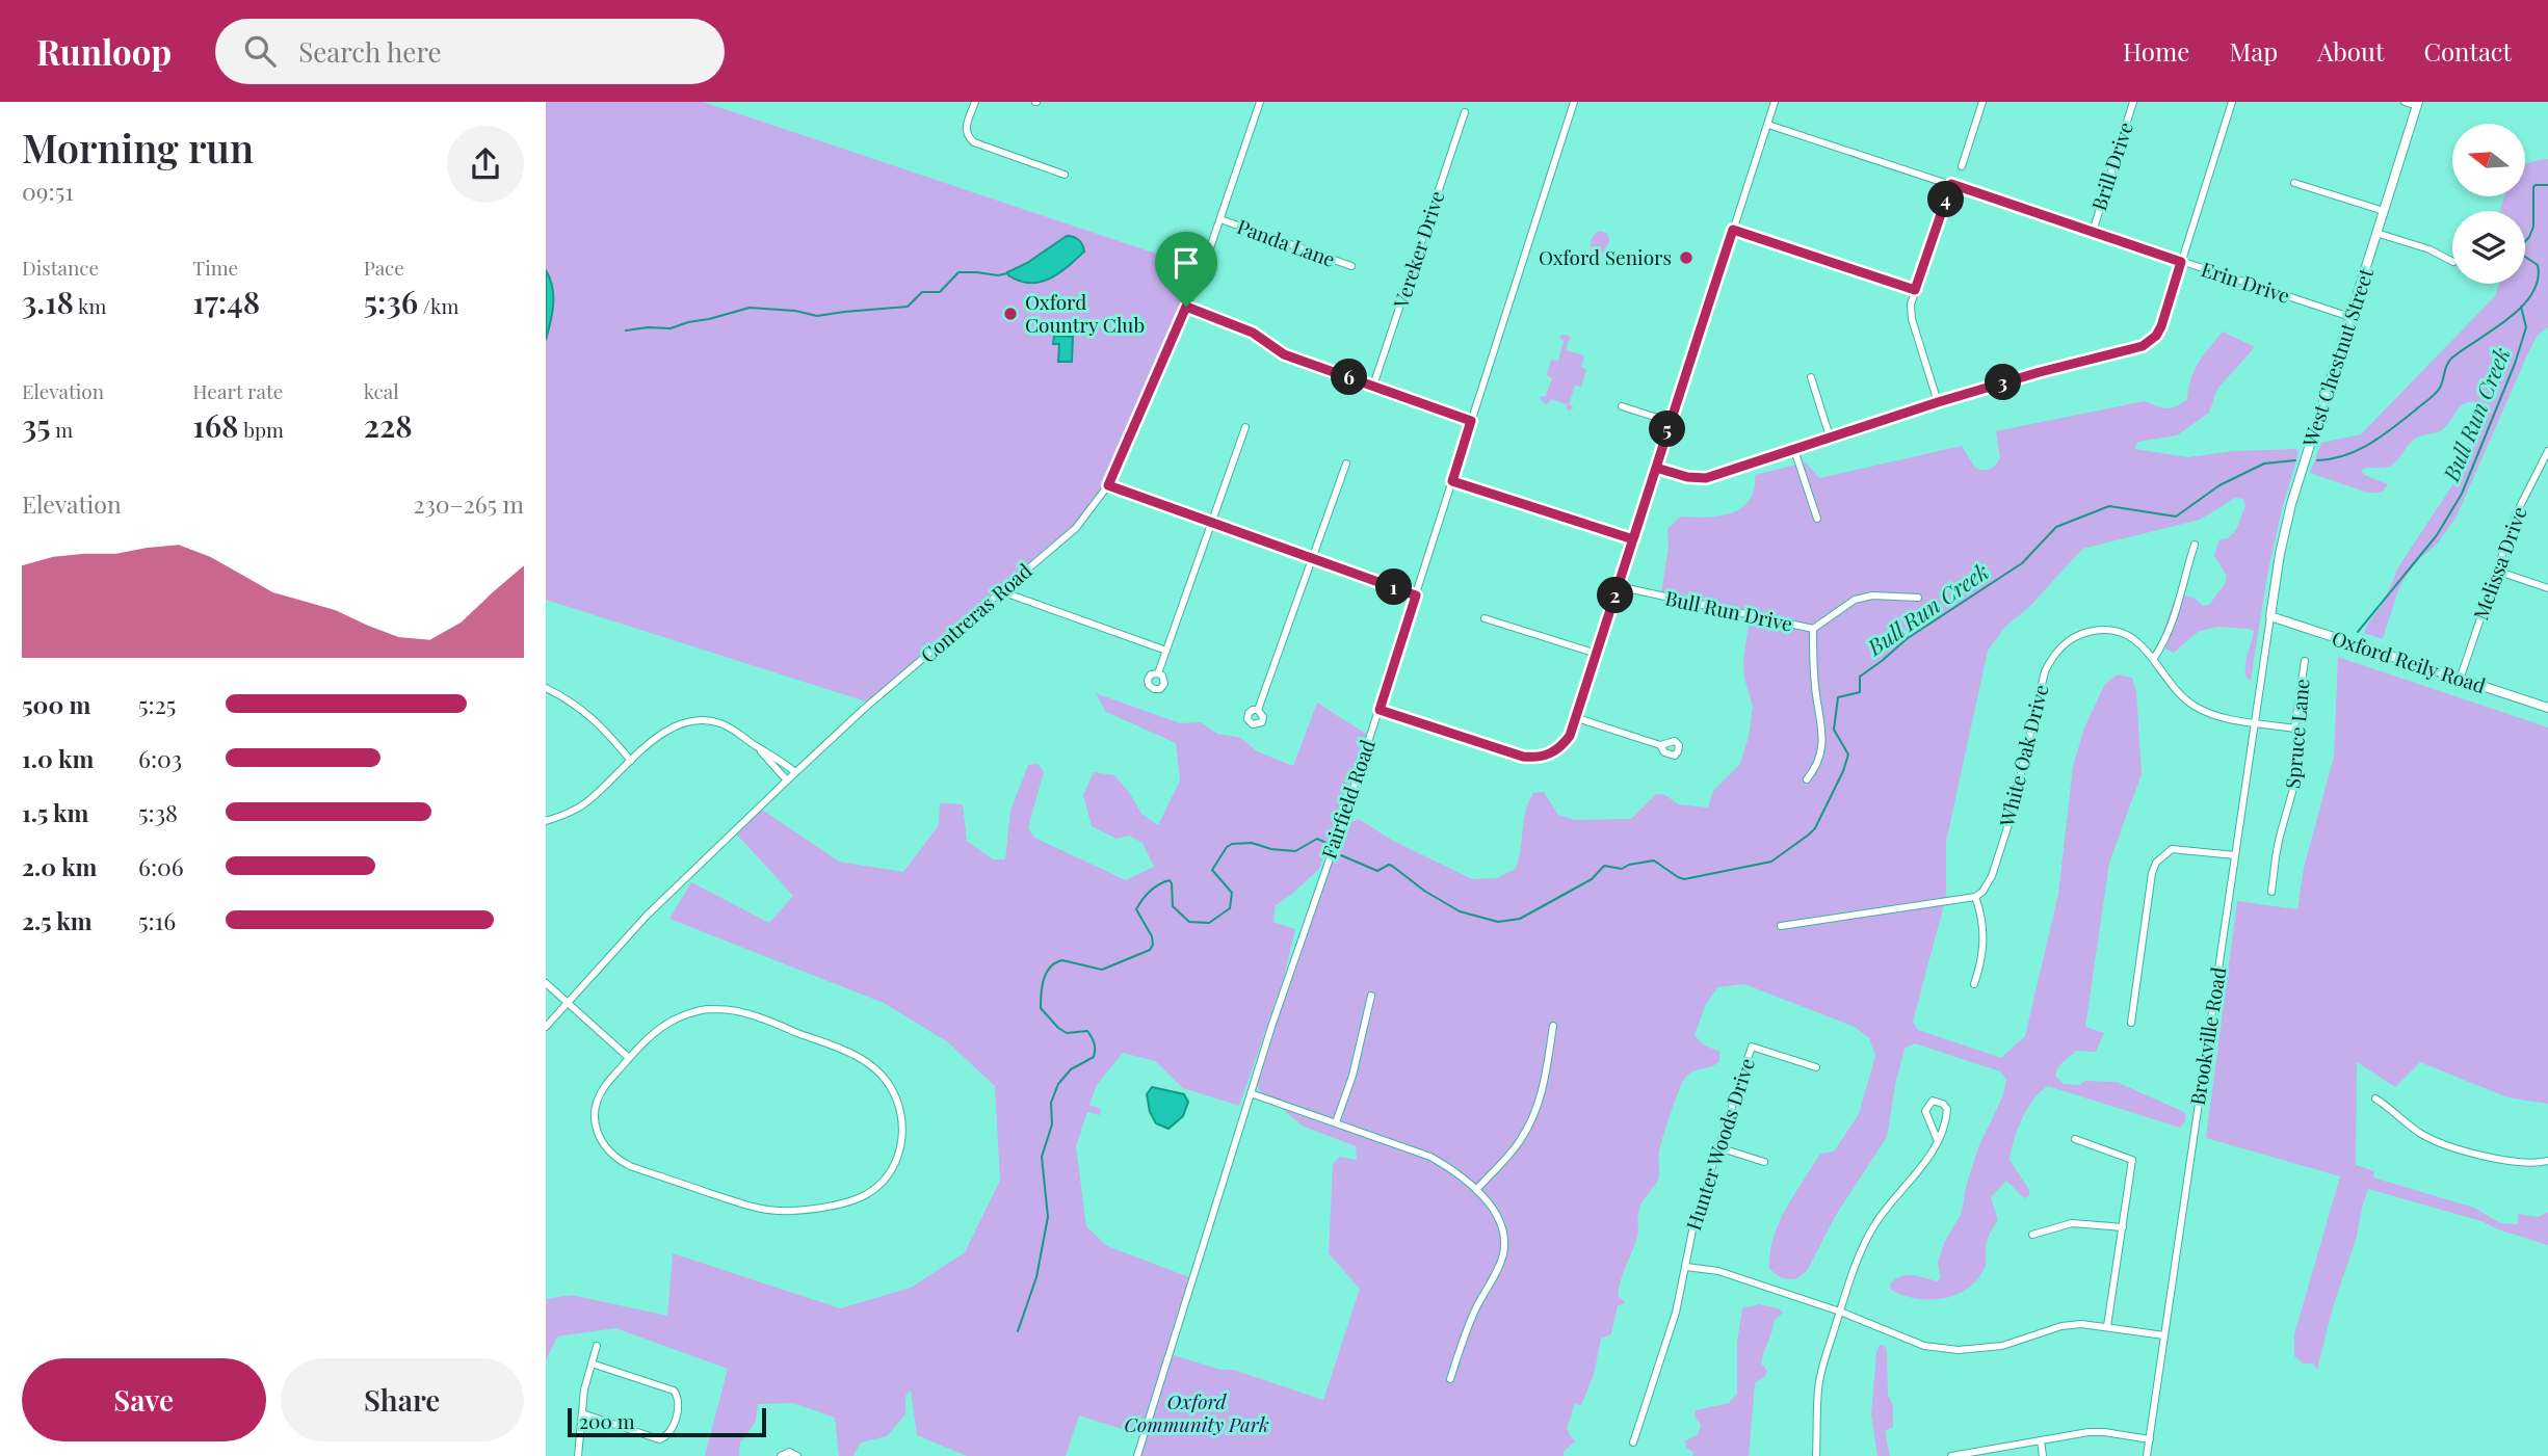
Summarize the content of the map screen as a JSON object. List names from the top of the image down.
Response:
{
  "streets": {
    "main road": ["West Chestnut Street", "Oxford Reily Road"],
    "street": [
      "Brill Drive",
      "Panda Lane",
      "Vereker Drive",
      "Erin Drive",
      "Melissa Drive",
      "Bull Run Drive",
      "Contreras Road",
      "Spruce Lane",
      "White Oak Drive",
      "Fairfield Road",
      "Brookville Road",
      "Hunter Woods Drive"
    ]
  },
  "crossings": [
    ["Brill Drive", "Erin Drive"],
    ["Panda Lane", "Contreras Road"],
    ["Erin Drive", "West Chestnut Street"],
    ["West Chestnut Street", "Oxford Reily Road"],
    ["West Chestnut Street", "Brookville Road"],
    ["Melissa Drive", "Oxford Reily Road"],
    ["Oxford Reily Road", "Brookville Road"],
    ["Spruce Lane", "White Oak Drive"],
    ["White Oak Drive", "Brookville Road"]
  ],
  "water": ["Bull Run Creek"],
  "parks": ["Oxford Community Park"],
  "places": ["Oxford Seniors", "Oxford Country Club"],
  "scale_bar": "200 m",
  "north": "left",
  "page": {
    "header": "Runloop",
    "search": "Search here",
    "nav": [
      "Home",
      "Map",
      "About",
      "Contact"
    ],
    "heading": ["Morning run", "09:51"],
    "pins": [
      "4",
      "6",
      "3",
      "5",
      "1",
      "2"
    ],
    "stats": [
      ["Distance", "3.18 km"],
      ["Time", "17:48"],
      ["Pace", "5:36 /km"],
      ["Elevation", "35 m"],
      ["Heart rate", "168 bpm"],
      ["kcal", "228"]
    ],
    "chart": ["Elevation", "230–265 m"],
    "list": [
      {
        "name": "500 m",
        "note": "5:25"
      },
      {
        "name": "1.0 km",
        "note": "6:03"
      },
      {
        "name": "1.5 km",
        "note": "5:38"
      },
      {
        "name": "2.0 km",
        "note": "6:06"
      },
      {
        "name": "2.5 km",
        "note": "5:16"
      }
    ],
    "buttons": ["Save", "Share"],
    "scale": "200 m"
  }
}
